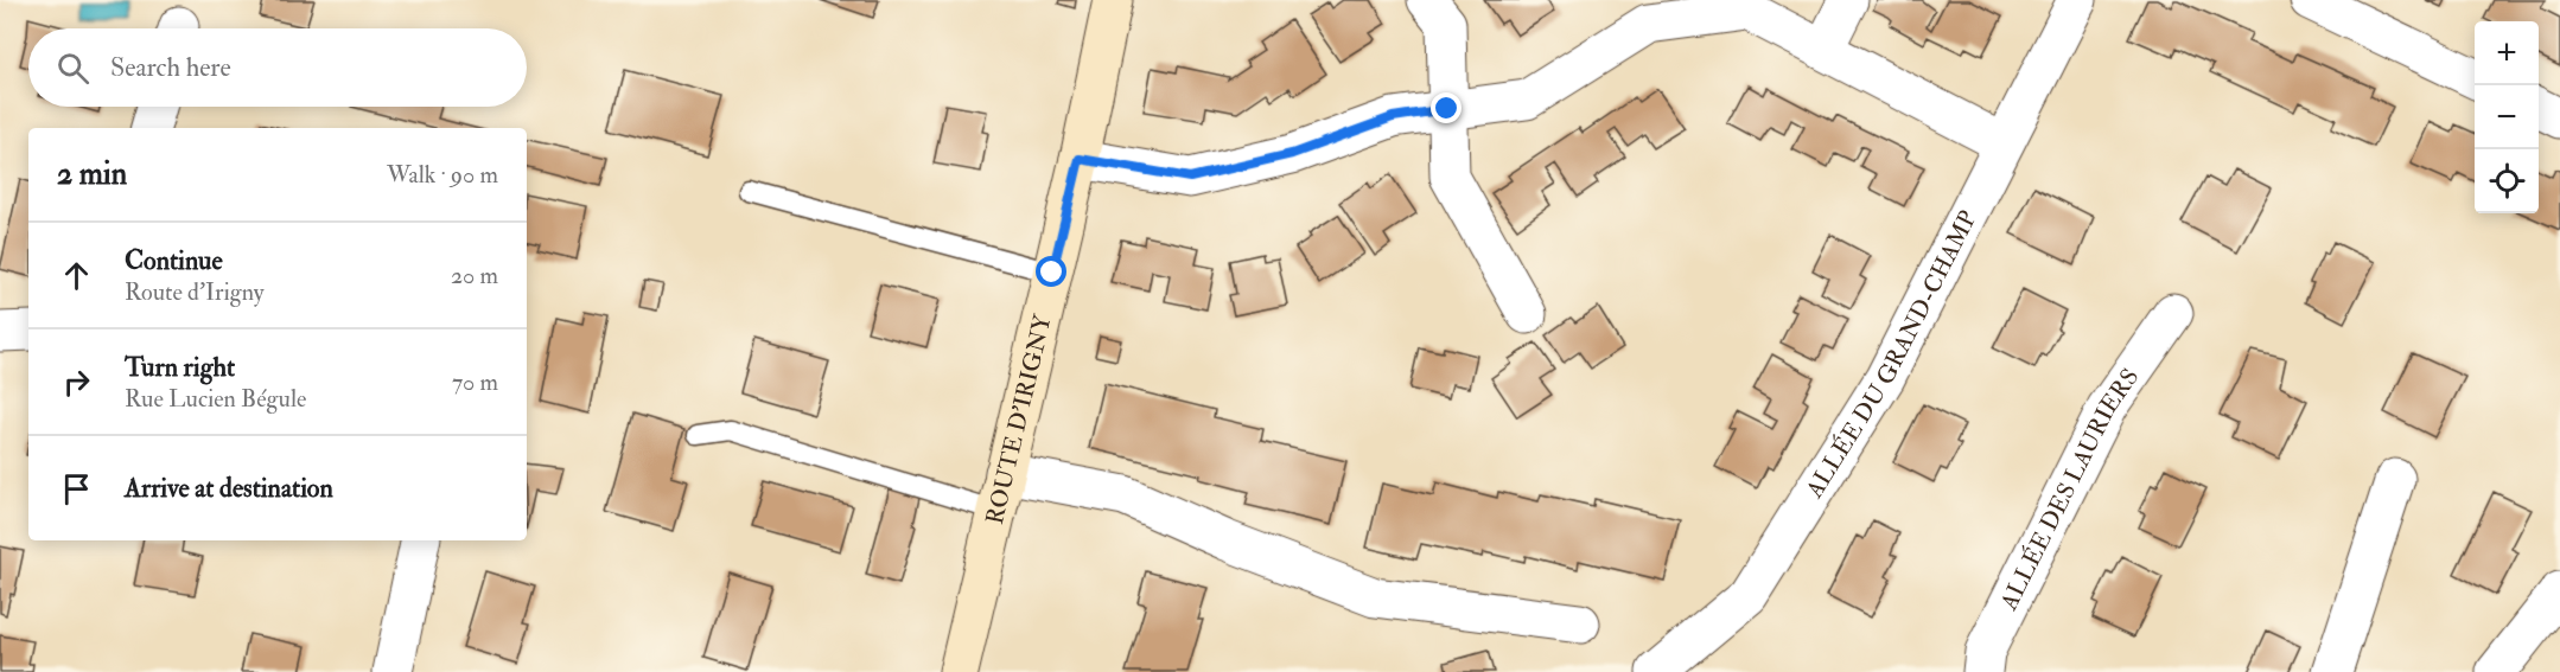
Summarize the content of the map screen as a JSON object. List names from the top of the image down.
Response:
{
  "streets": {
    "street": ["ALLÉE DU GRAND-CHAMP", "ROUTE D'IRIGNY", "ALLÉE DES LAURIERS"]
  },
  "page": {
    "map_buttons": ["+", "−"],
    "search": "Search here",
    "heading": ["2 min", "Walk · 90 m"],
    "list": [
      ["Continue", "Route d'Irigny", "20 m"],
      ["Turn right", "Rue Lucien Bégule", "70 m"],
      "Arrive at destination"
    ]
  }
}
